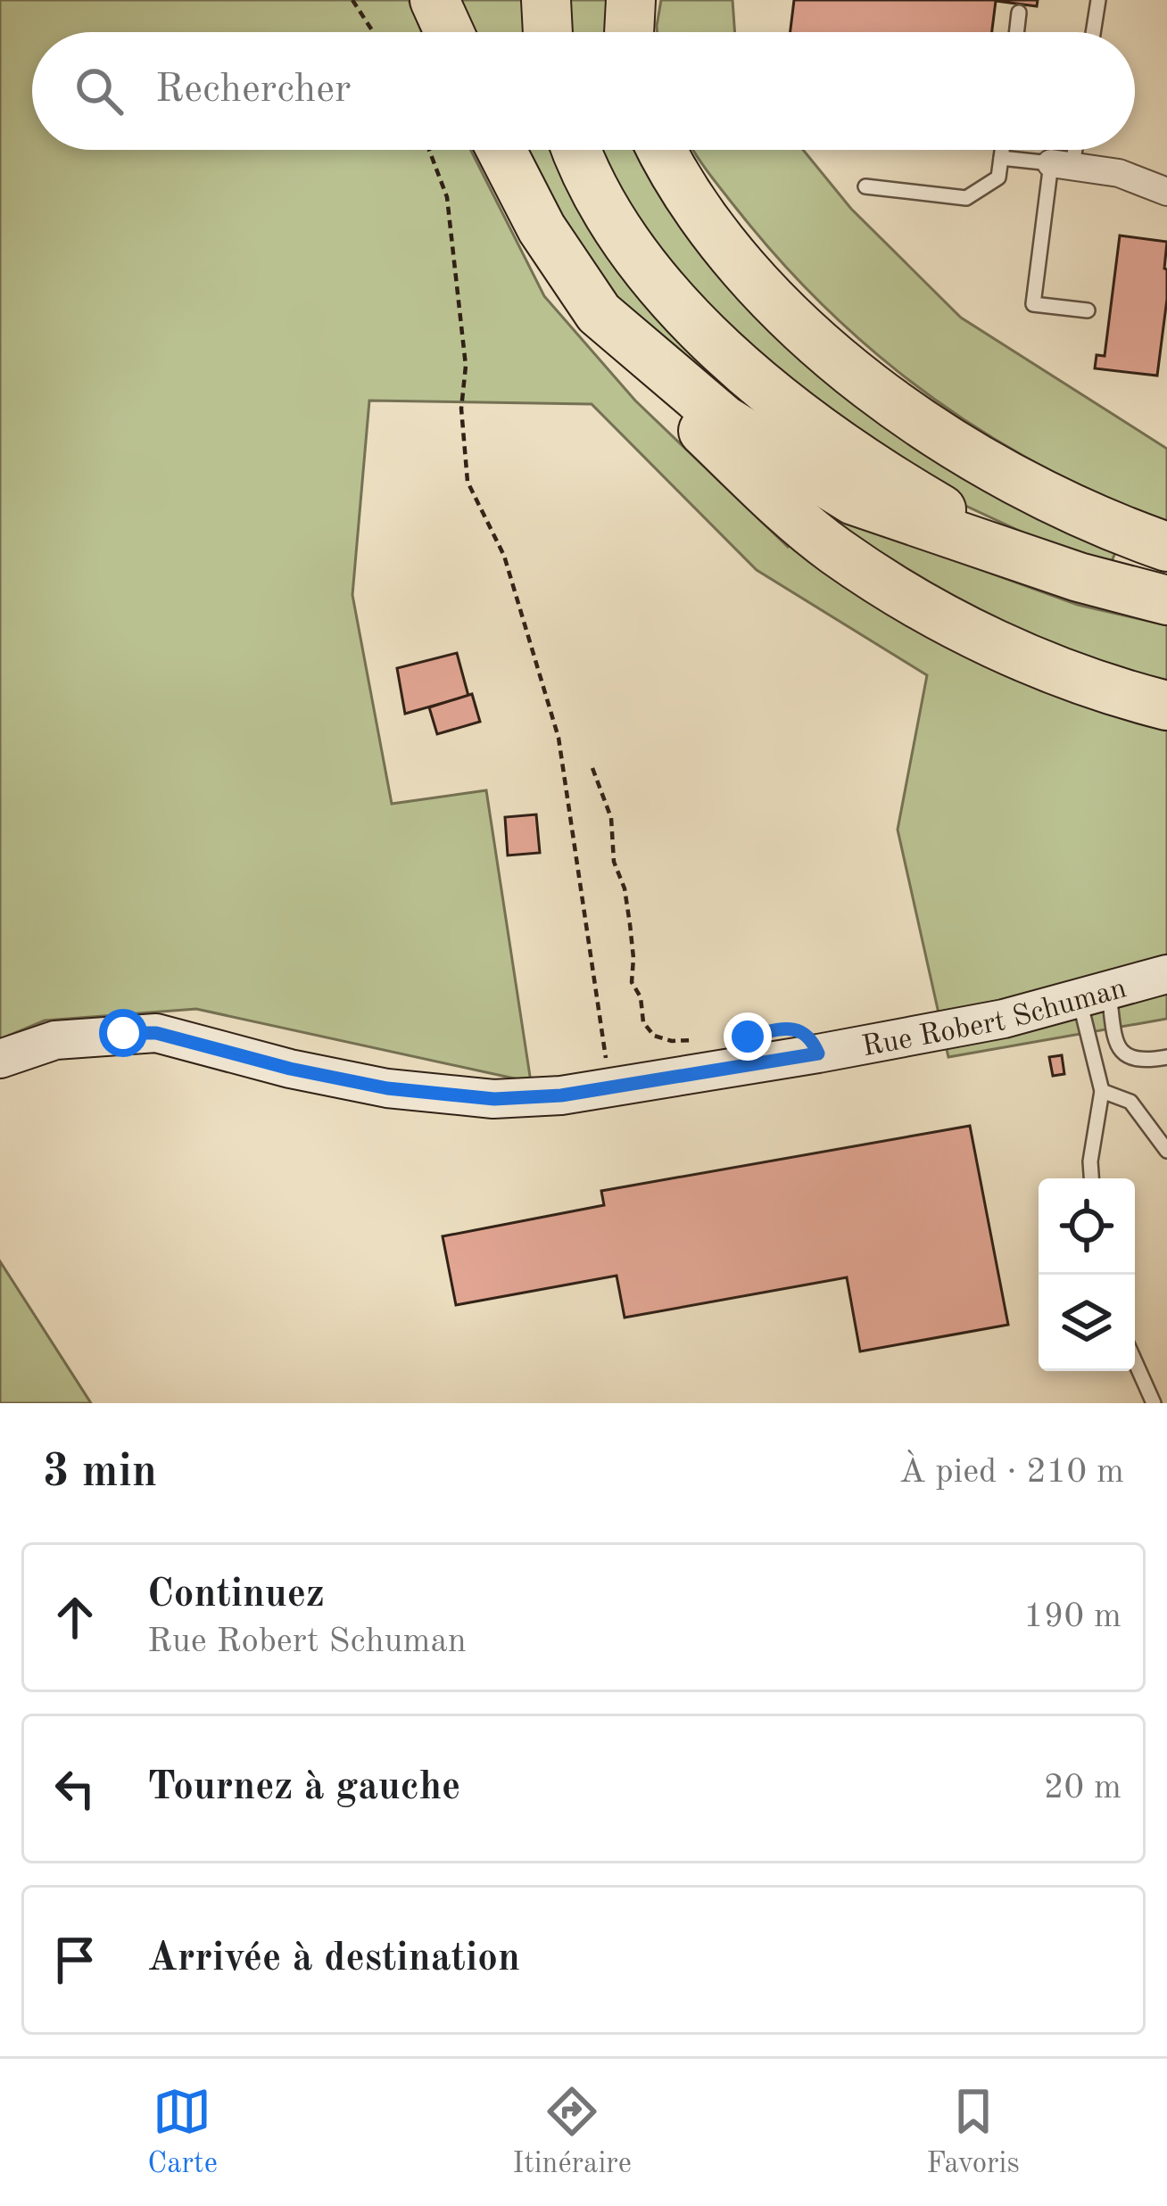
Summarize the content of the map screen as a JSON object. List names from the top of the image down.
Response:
{
  "streets": {
    "street": ["Rue Robert Schuman"]
  },
  "page": {
    "search": "Rechercher",
    "heading": ["3 min", "À pied · 210 m"],
    "list": [
      ["Continuez", "Rue Robert Schuman", "190 m"],
      ["Tournez à gauche", "20 m"],
      "Arrivée à destination"
    ],
    "nav": ["Carte", "Itinéraire", "Favoris"]
  }
}
